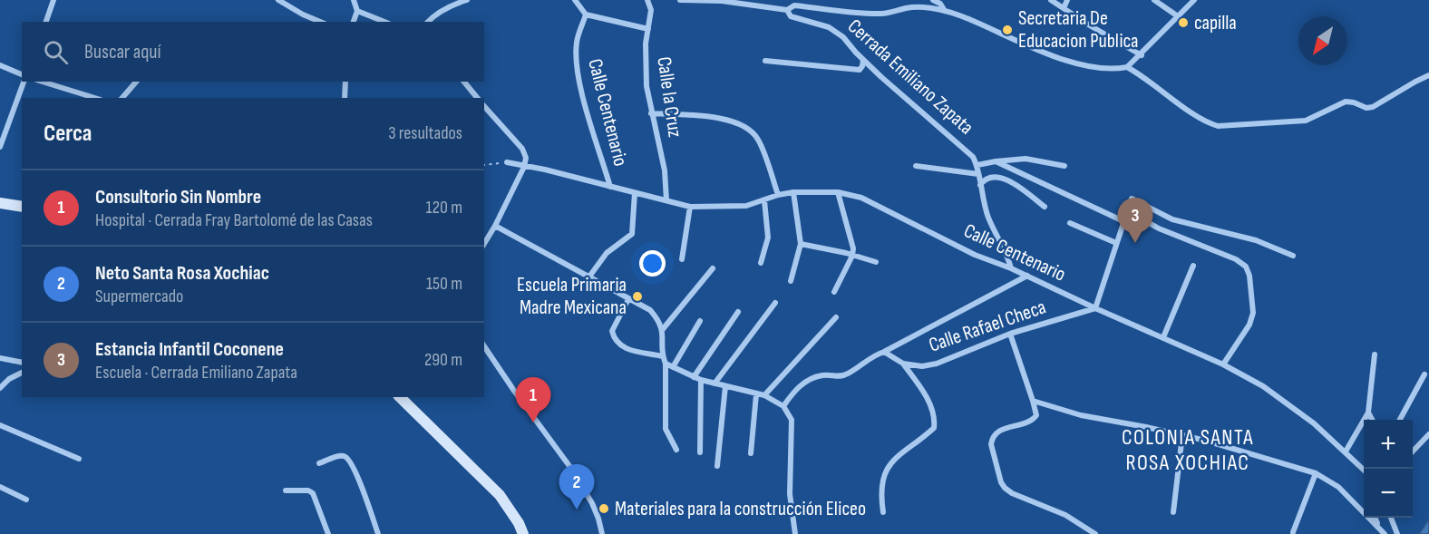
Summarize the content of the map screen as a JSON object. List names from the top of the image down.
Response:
{
  "streets": {
    "street": [
      "Cerrada Emiliano Zapata",
      "Calle la Cruz",
      "Calle Centenario",
      "Calle Rafael Checa"
    ]
  },
  "crossings": [
    ["Cerrada Emiliano Zapata", "Calle Centenario"],
    ["Calle la Cruz", "Calle Centenario"],
    ["Calle Centenario", "Calle Rafael Checa"]
  ],
  "districts": ["COLONIA SANTA ROSA XOCHIAC"],
  "places": [
    "capilla",
    "Secretaria De Educacion Publica",
    "Escuela Primaria Madre Mexicana",
    "Materiales para la construcción Eliceo"
  ],
  "north": "bottom left",
  "page": {
    "search": "Buscar aquí",
    "heading": ["Cerca", "3 resultados"],
    "list": [
      {
        "mark": "1",
        "name": "Consultorio Sin Nombre",
        "note": "Hospital · Cerrada Fray Bartolomé de las Casas",
        "value": "120 m"
      },
      {
        "mark": "2",
        "name": "Neto Santa Rosa Xochiac",
        "note": "Supermercado",
        "value": "150 m"
      },
      {
        "mark": "3",
        "name": "Estancia Infantil Coconene",
        "note": "Escuela · Cerrada Emiliano Zapata",
        "value": "290 m"
      }
    ],
    "pins": ["3", "1", "2"],
    "map_buttons": ["+", "−"]
  }
}
